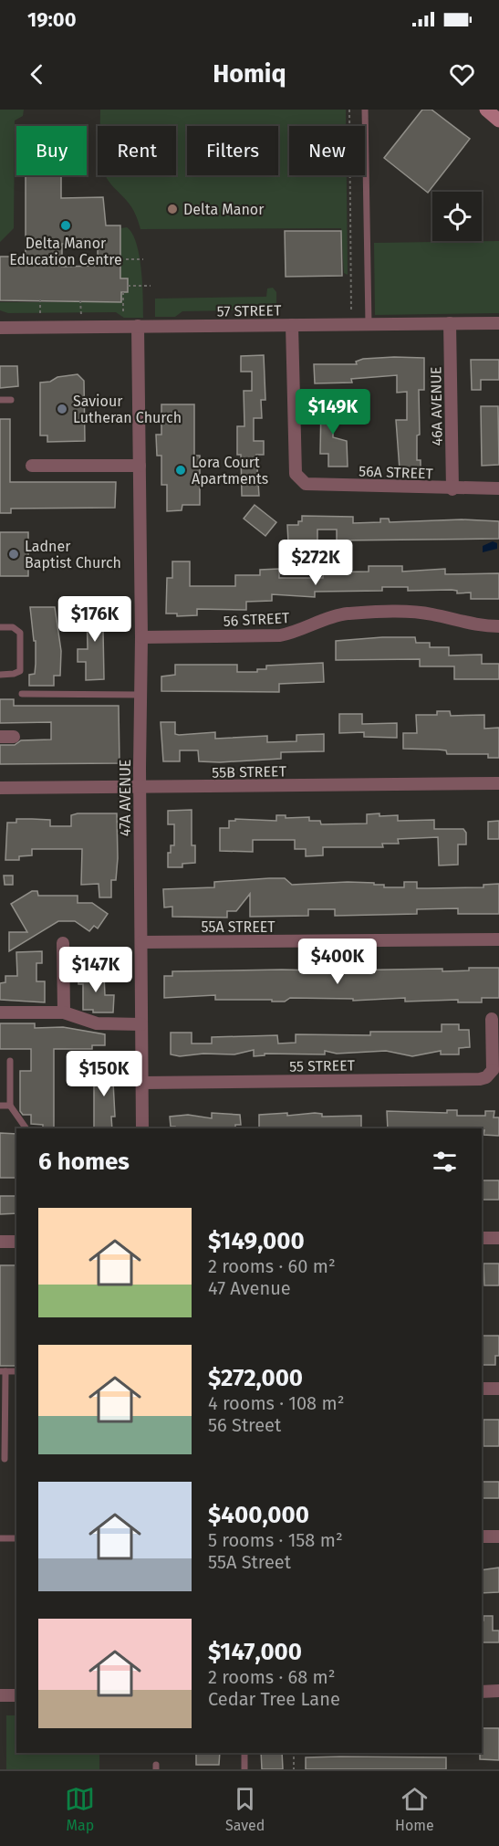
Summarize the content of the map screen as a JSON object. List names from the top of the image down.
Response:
{
  "streets": {
    "street": [
      "57 STREET",
      "46A AVENUE",
      "56A STREET",
      "56 STREET",
      "55B STREET",
      "47A AVENUE",
      "55A STREET",
      "55 STREET"
    ]
  },
  "crossings": [
    ["57 STREET", "46A AVENUE"],
    ["57 STREET", "56A STREET"],
    ["57 STREET", "47A AVENUE"],
    ["46A AVENUE", "56A STREET"],
    ["56 STREET", "47A AVENUE"],
    ["55B STREET", "47A AVENUE"],
    ["47A AVENUE", "55A STREET"],
    ["47A AVENUE", "55 STREET"]
  ],
  "places": [
    "Delta Manor",
    "Delta Manor Education Centre",
    "Saviour Lutheran Church",
    "Lora Court Apartments",
    "Ladner Baptist Church"
  ],
  "page": {
    "status": "19:00",
    "header": "Homiq",
    "chip": [
      "Buy",
      "Rent",
      "Filters",
      "New"
    ],
    "price": [
      "$149K",
      "$272K",
      "$176K",
      "$400K",
      "$147K",
      "$150K"
    ],
    "heading": "6 homes",
    "list": [
      {
        "name": "$149,000",
        "note": "2 rooms · 60 m² · 47 Avenue"
      },
      {
        "name": "$272,000",
        "note": "4 rooms · 108 m² · 56 Street"
      },
      {
        "name": "$400,000",
        "note": "5 rooms · 158 m² · 55A Street"
      },
      {
        "name": "$147,000",
        "note": "2 rooms · 68 m² · Cedar Tree Lane"
      }
    ],
    "tabs": ["Map", "Saved", "Home"]
  }
}
